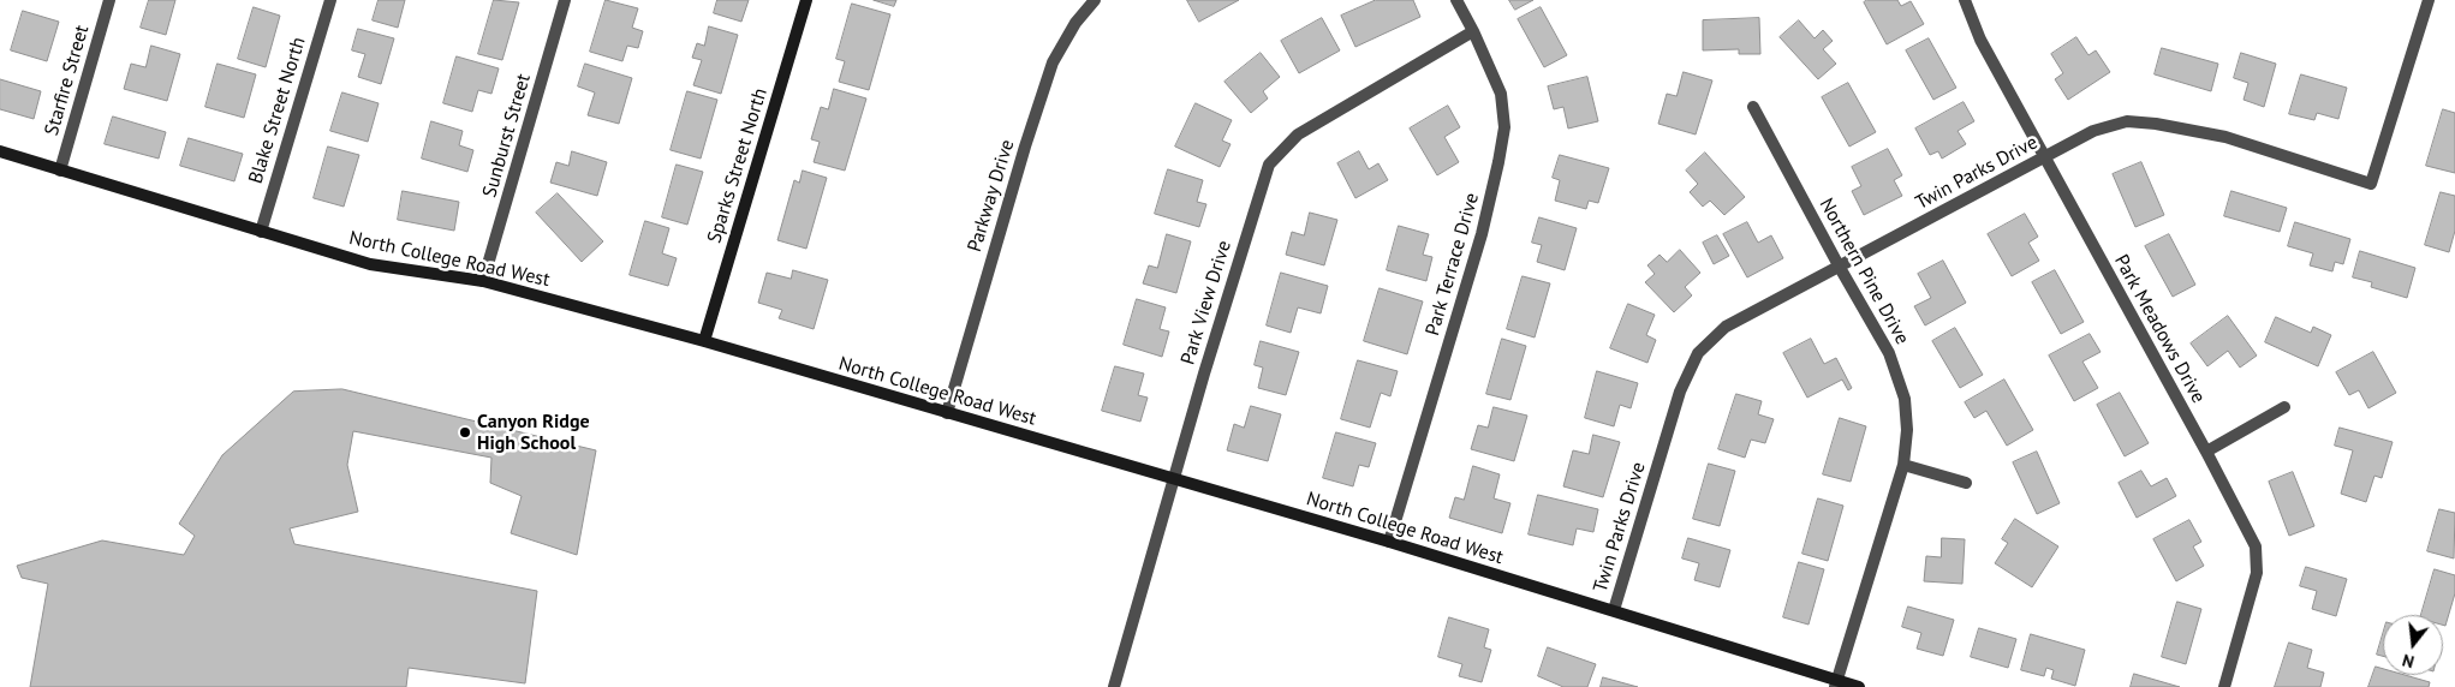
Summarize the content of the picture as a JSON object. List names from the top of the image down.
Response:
{
  "streets": {
    "street": [
      "Starfire Street",
      "Blake Street North",
      "Sunburst Street",
      "Sparks Street North",
      "Twin Parks Drive",
      "Parkway Drive",
      "North College Road West",
      "Park Terrace Drive",
      "Northern Pine Drive",
      "Park View Drive",
      "Park Meadows Drive"
    ]
  },
  "crossings": [
    ["Starfire Street", "North College Road West"],
    ["Blake Street North", "North College Road West"],
    ["Sunburst Street", "North College Road West"],
    ["Sparks Street North", "North College Road West"],
    ["Twin Parks Drive", "North College Road West"],
    ["Twin Parks Drive", "Northern Pine Drive"],
    ["Twin Parks Drive", "Park Meadows Drive"],
    ["Parkway Drive", "North College Road West"],
    ["North College Road West", "Park Terrace Drive"],
    ["North College Road West", "Northern Pine Drive"],
    ["North College Road West", "Park View Drive"],
    ["Park Terrace Drive", "Park View Drive"]
  ],
  "places": ["Canyon Ridge High School"],
  "north": "bottom"
}
